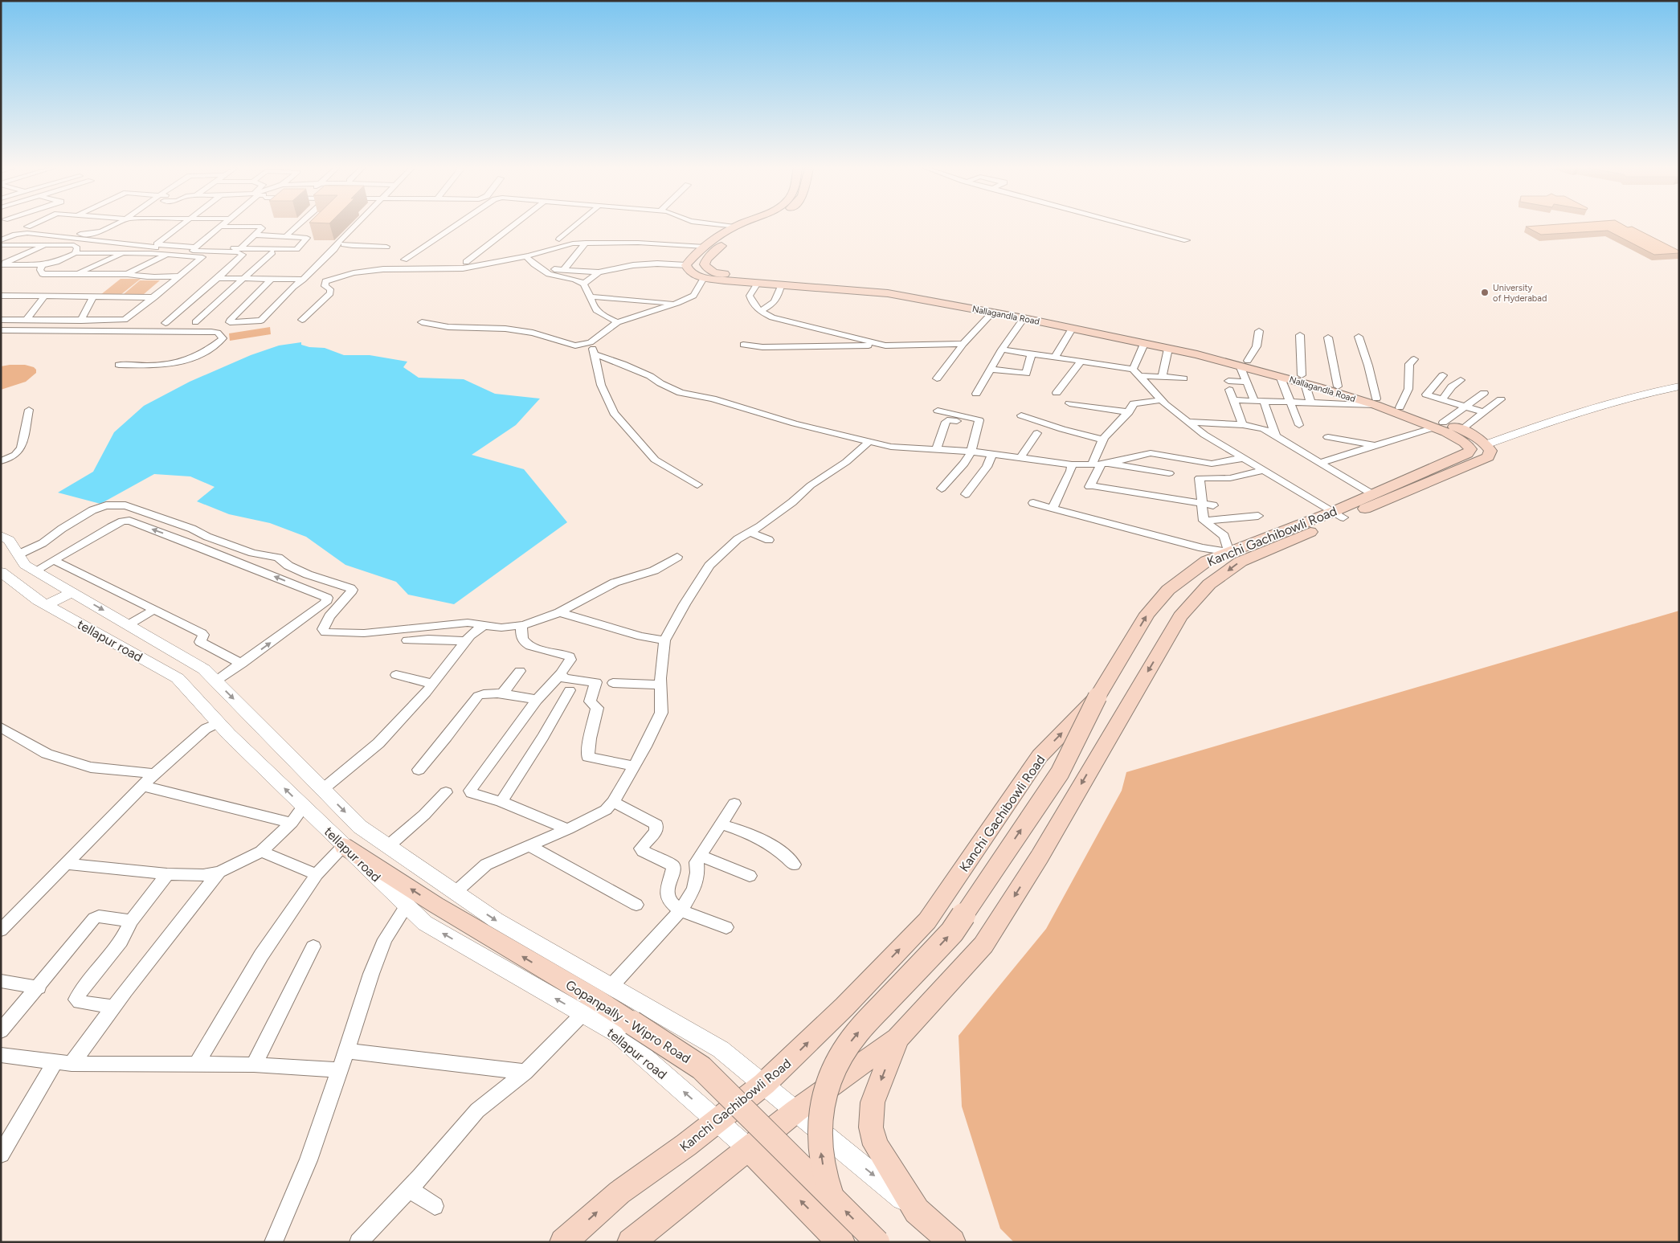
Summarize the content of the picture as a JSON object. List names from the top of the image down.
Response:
{
  "streets": {
    "main road": ["Nallagandla Road", "Kanchi Gachibowli Road", "Gopanpally - Wipro Road"],
    "street": ["tellapur road"]
  },
  "crossings": [
    ["Nallagandla Road", "Kanchi Gachibowli Road"],
    ["Kanchi Gachibowli Road", "tellapur road"],
    ["tellapur road", "Gopanpally - Wipro Road"]
  ],
  "one_way": ["Gopanpally - Wipro Road"],
  "places": ["University of Hyderabad"]
}
